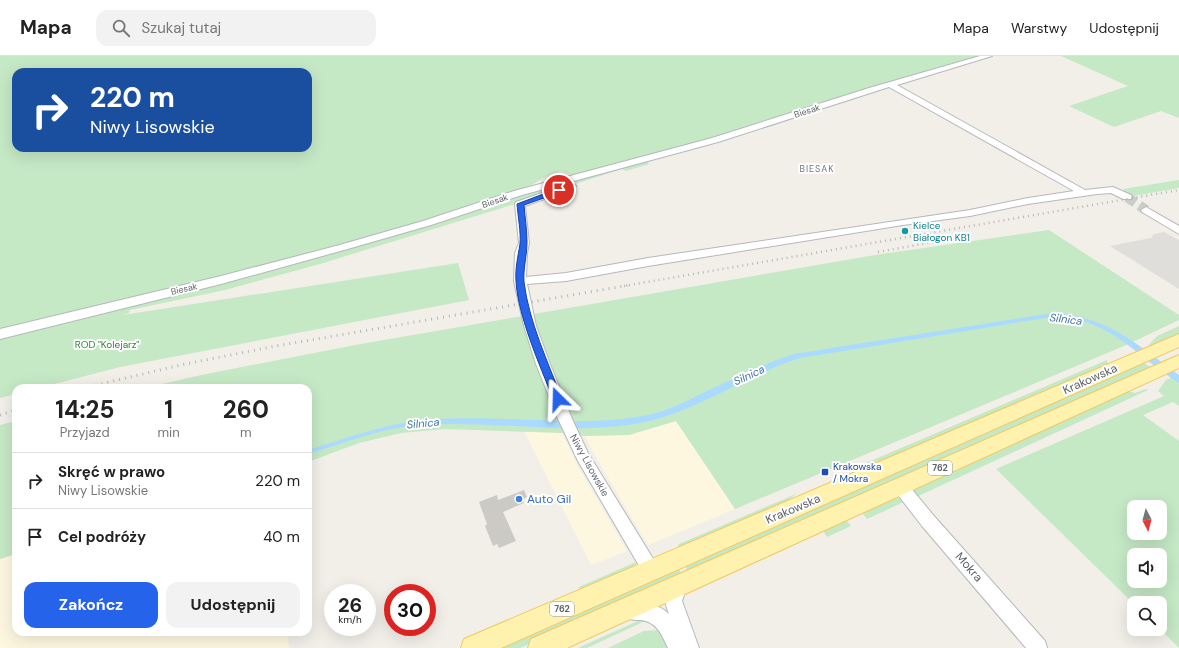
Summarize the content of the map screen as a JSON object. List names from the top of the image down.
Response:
{
  "streets": {
    "main road": ["Krakowska", "762"],
    "street": ["Biesak", "Niwy Lisowskie", "Mokra"]
  },
  "crossings": [
    ["Biesak", "Niwy Lisowskie"],
    ["Krakowska", "Niwy Lisowskie"],
    ["Krakowska", "Mokra"]
  ],
  "districts": ["BIESAK"],
  "water": ["Silnica"],
  "parks": ["ROD \"Kolejarz\""],
  "places": {
    "other": ["Kielce Białogon KB1", "Auto Gil"],
    "transit": ["Krakowska / Mokra"]
  },
  "north": "bottom",
  "page": {
    "header": "Mapa",
    "search": "Szukaj tutaj",
    "nav": ["Mapa", "Warstwy", "Udostępnij"],
    "turn": ["220 m", "Niwy Lisowskie"],
    "eta": [
      "14:25",
      "Przyjazd",
      "1",
      "min",
      "260",
      "m"
    ],
    "list": [
      {
        "name": "Skręć w prawo",
        "note": "Niwy Lisowskie",
        "value": "220 m"
      },
      {
        "name": "Cel podróży",
        "value": "40 m"
      }
    ],
    "buttons": ["Zakończ", "Udostępnij"],
    "speed": "26 km/h",
    "limit": "30"
  }
}
